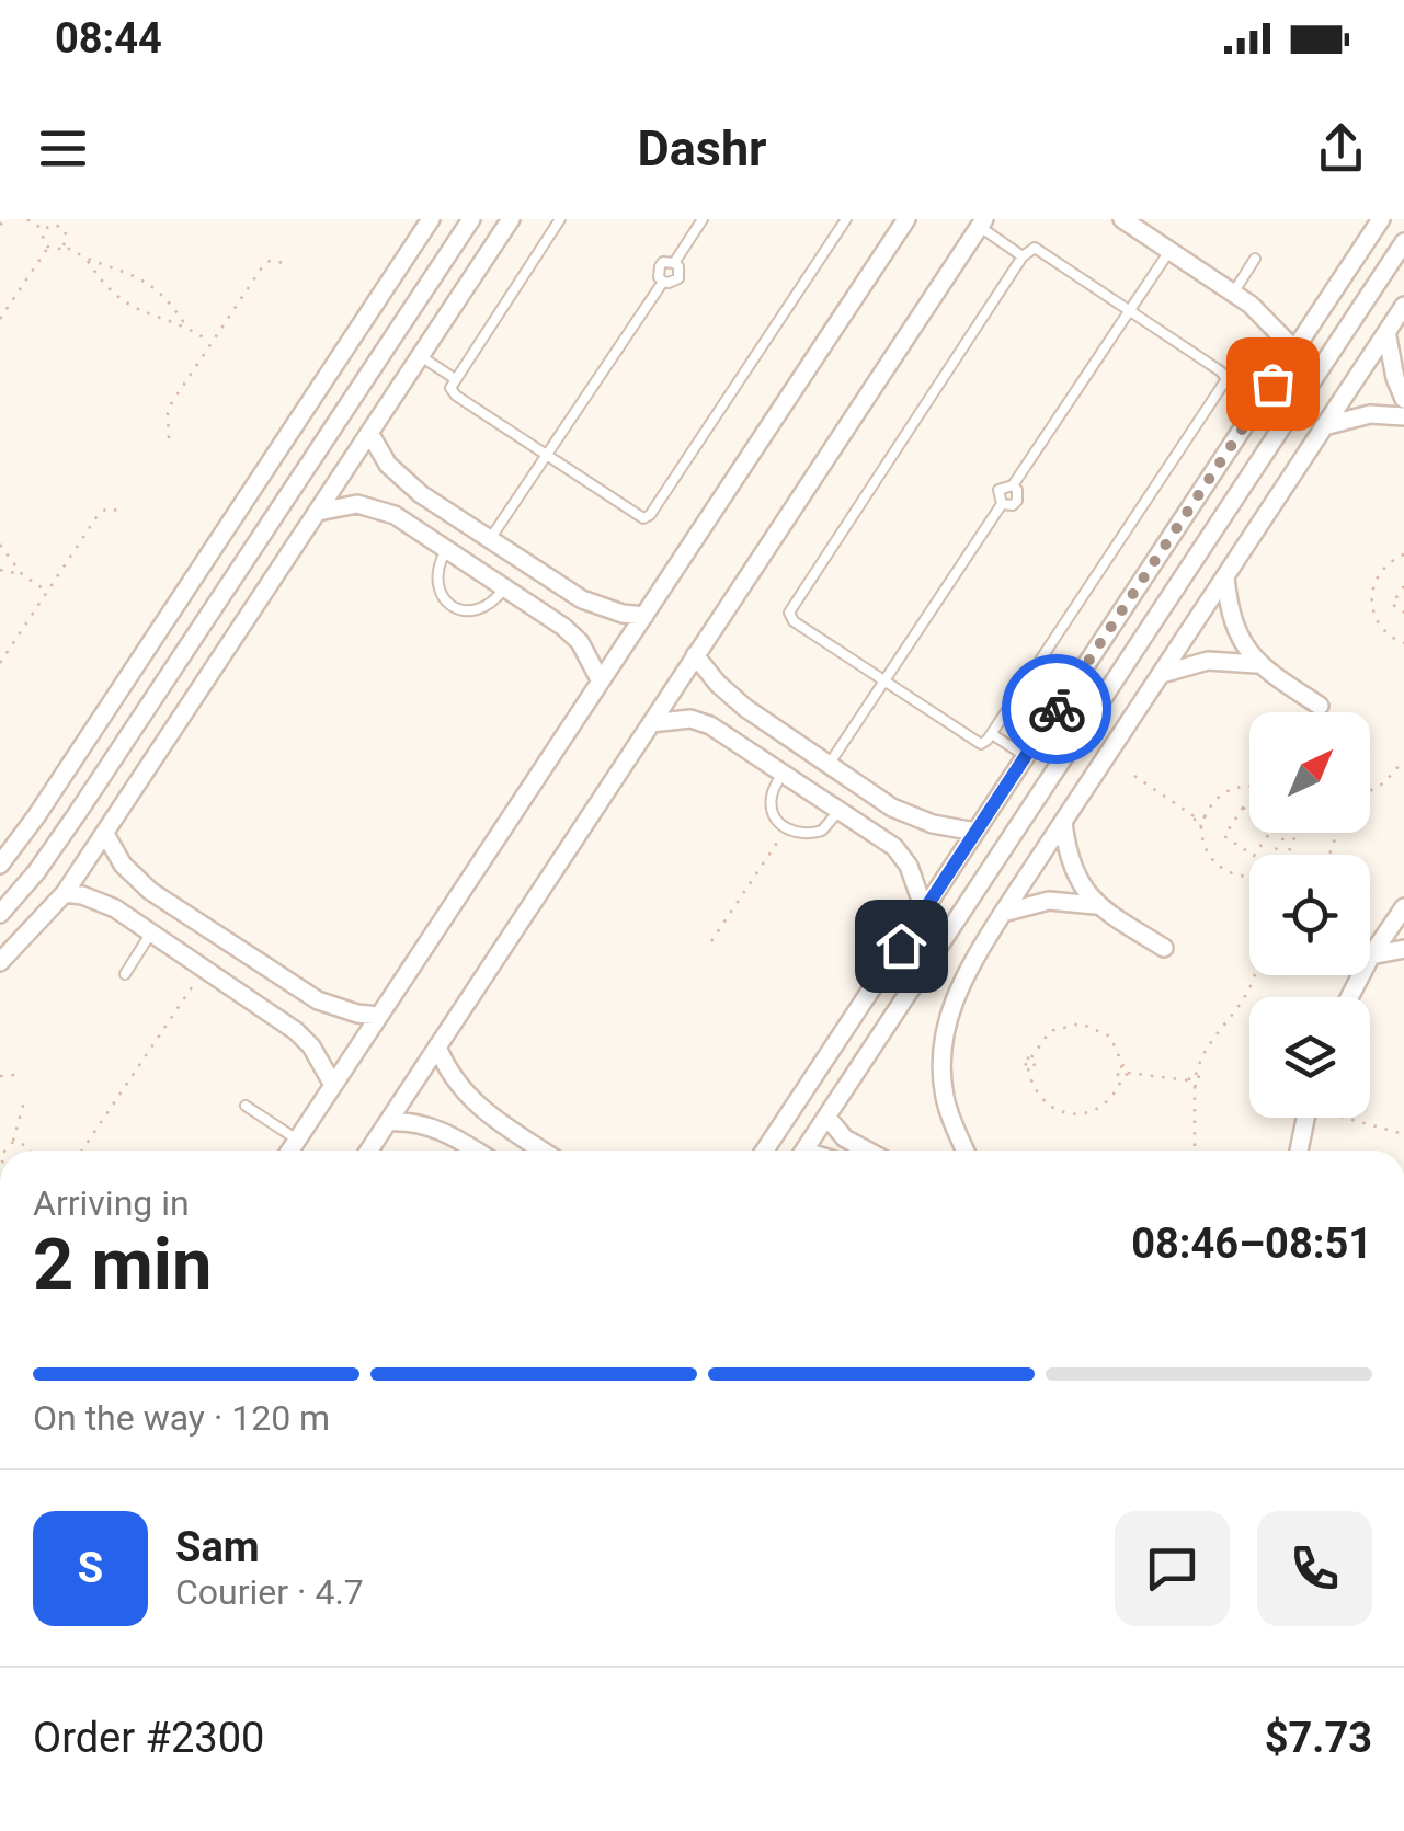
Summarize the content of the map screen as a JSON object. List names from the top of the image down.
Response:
{
  "north": "top right",
  "page": {
    "status": "08:44",
    "header": "Dashr",
    "heading": ["2 min", "Arriving in", "08:46–08:51"],
    "panel": [
      "Sam",
      "Courier · 4.7",
      "Order #2300",
      "$7.73"
    ],
    "bar": "On the way · 120 m",
    "round": "S"
  }
}
